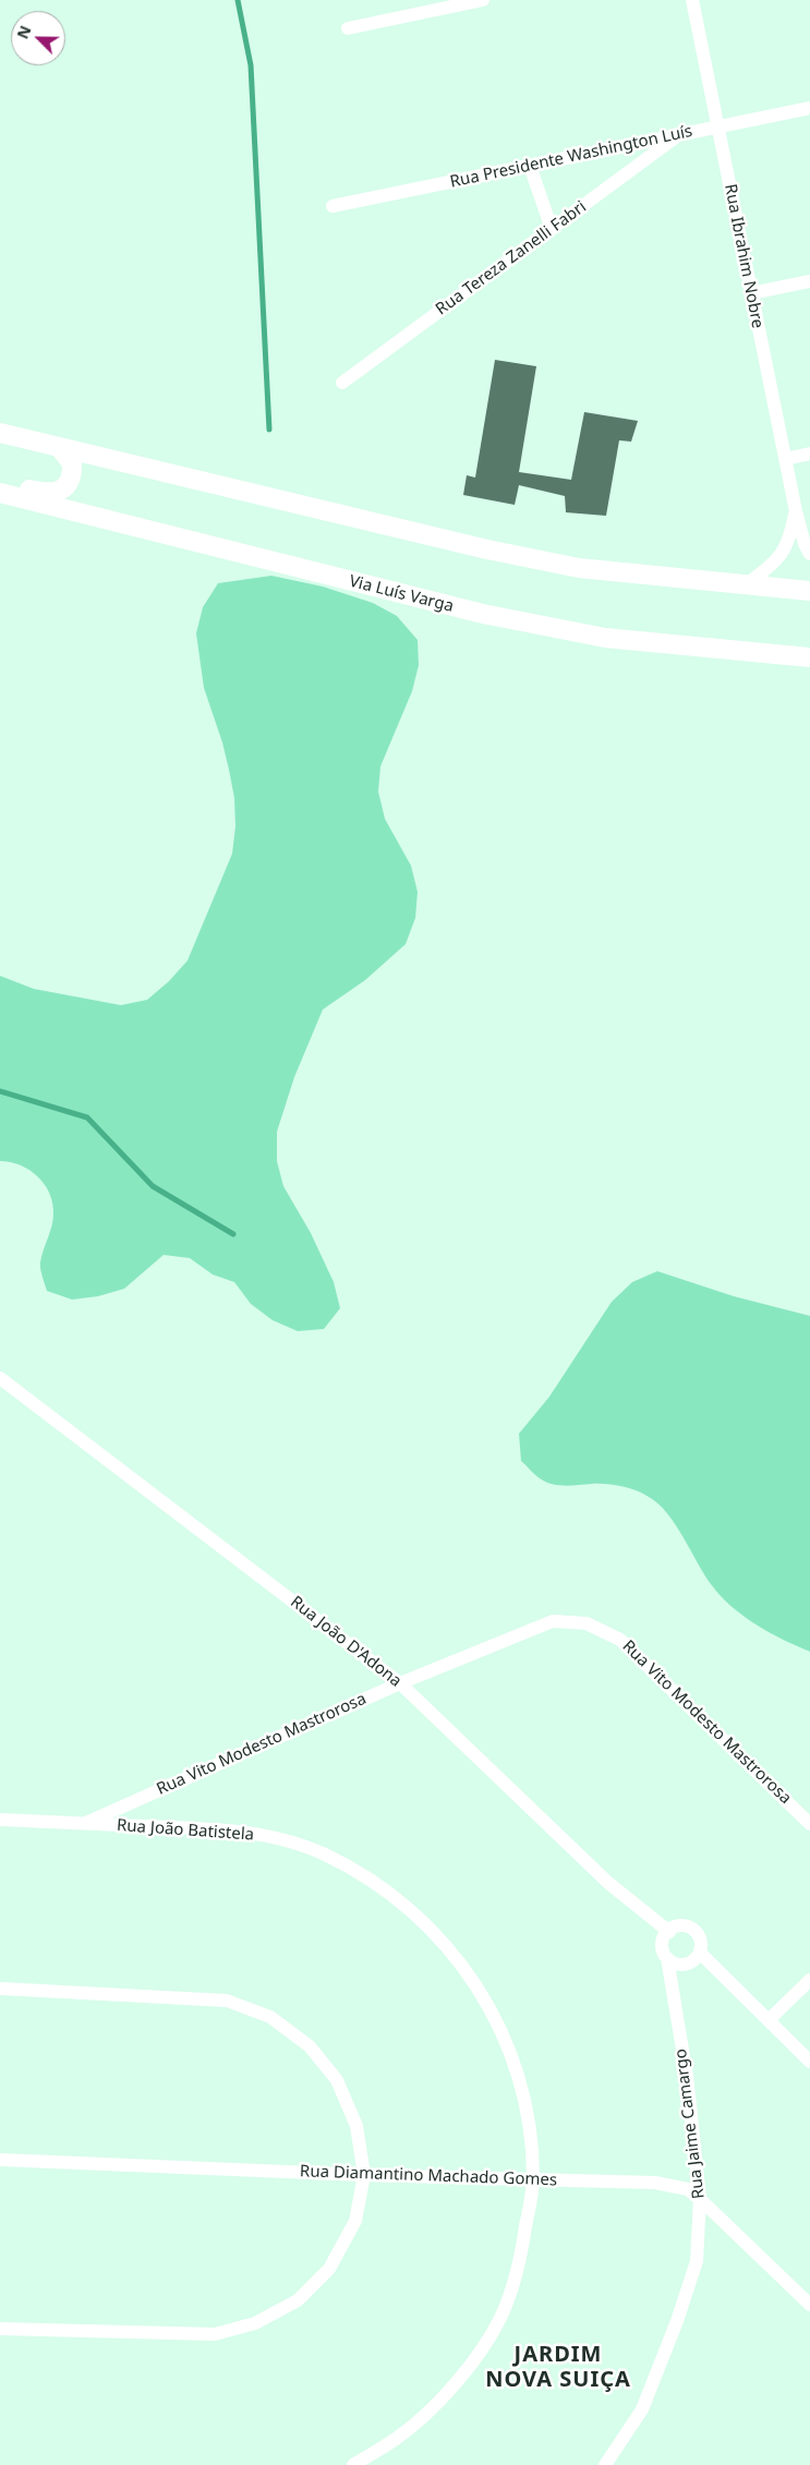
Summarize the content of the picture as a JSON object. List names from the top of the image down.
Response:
{
  "streets": {
    "main road": ["Via Luís Varga"],
    "street": [
      "Rua Presidente Washington Luís",
      "Rua Ibrahim Nobre",
      "Rua Tereza Zanelli Fabri",
      "Rua João D'Adona",
      "Rua Vito Modesto Mastrorosa",
      "Rua João Batistela",
      "Rua Jaime Camargo",
      "Rua Diamantino Machado Gomes"
    ]
  },
  "crossings": [
    ["Rua Presidente Washington Luís", "Rua Ibrahim Nobre"],
    ["Rua Presidente Washington Luís", "Rua Tereza Zanelli Fabri"],
    ["Rua João D'Adona", "Rua Vito Modesto Mastrorosa"],
    ["Rua João D'Adona", "Rua Jaime Camargo"],
    ["Rua Vito Modesto Mastrorosa", "Rua João Batistela"],
    ["Rua João Batistela", "Rua Diamantino Machado Gomes"],
    ["Rua Jaime Camargo", "Rua Diamantino Machado Gomes"]
  ],
  "districts": ["JARDIM NOVA SUIÇA"],
  "north": "top left"
}
